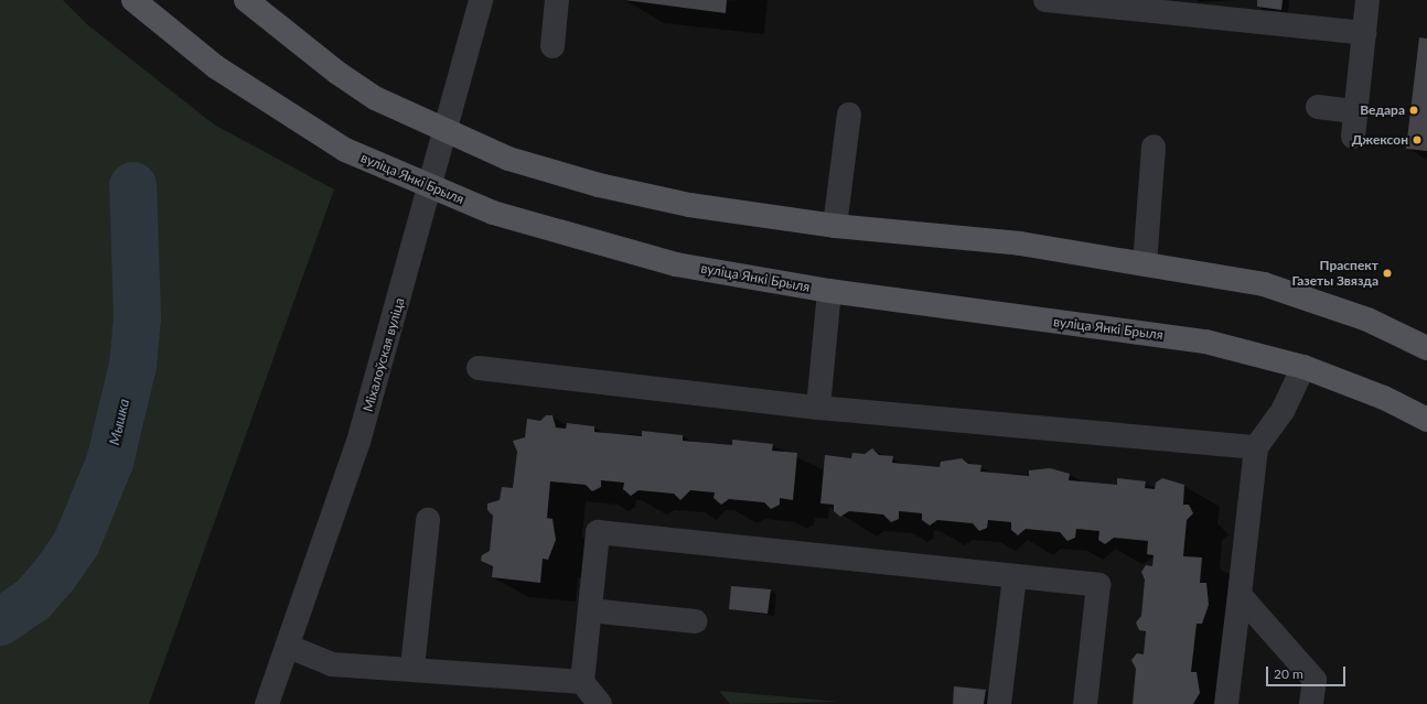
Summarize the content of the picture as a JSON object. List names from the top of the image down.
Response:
{
  "streets": {
    "main road": ["вуліца Янкі Брыля"],
    "street": ["Міхалоўская вуліца"]
  },
  "crossings": [
    ["вуліца Янкі Брыля", "Міхалоўская вуліца"]
  ],
  "water": ["Мышка"],
  "places": ["Ведара", "Джексон", "Праспект Газеты Звязда"],
  "scale_bar": "20 m"
}
